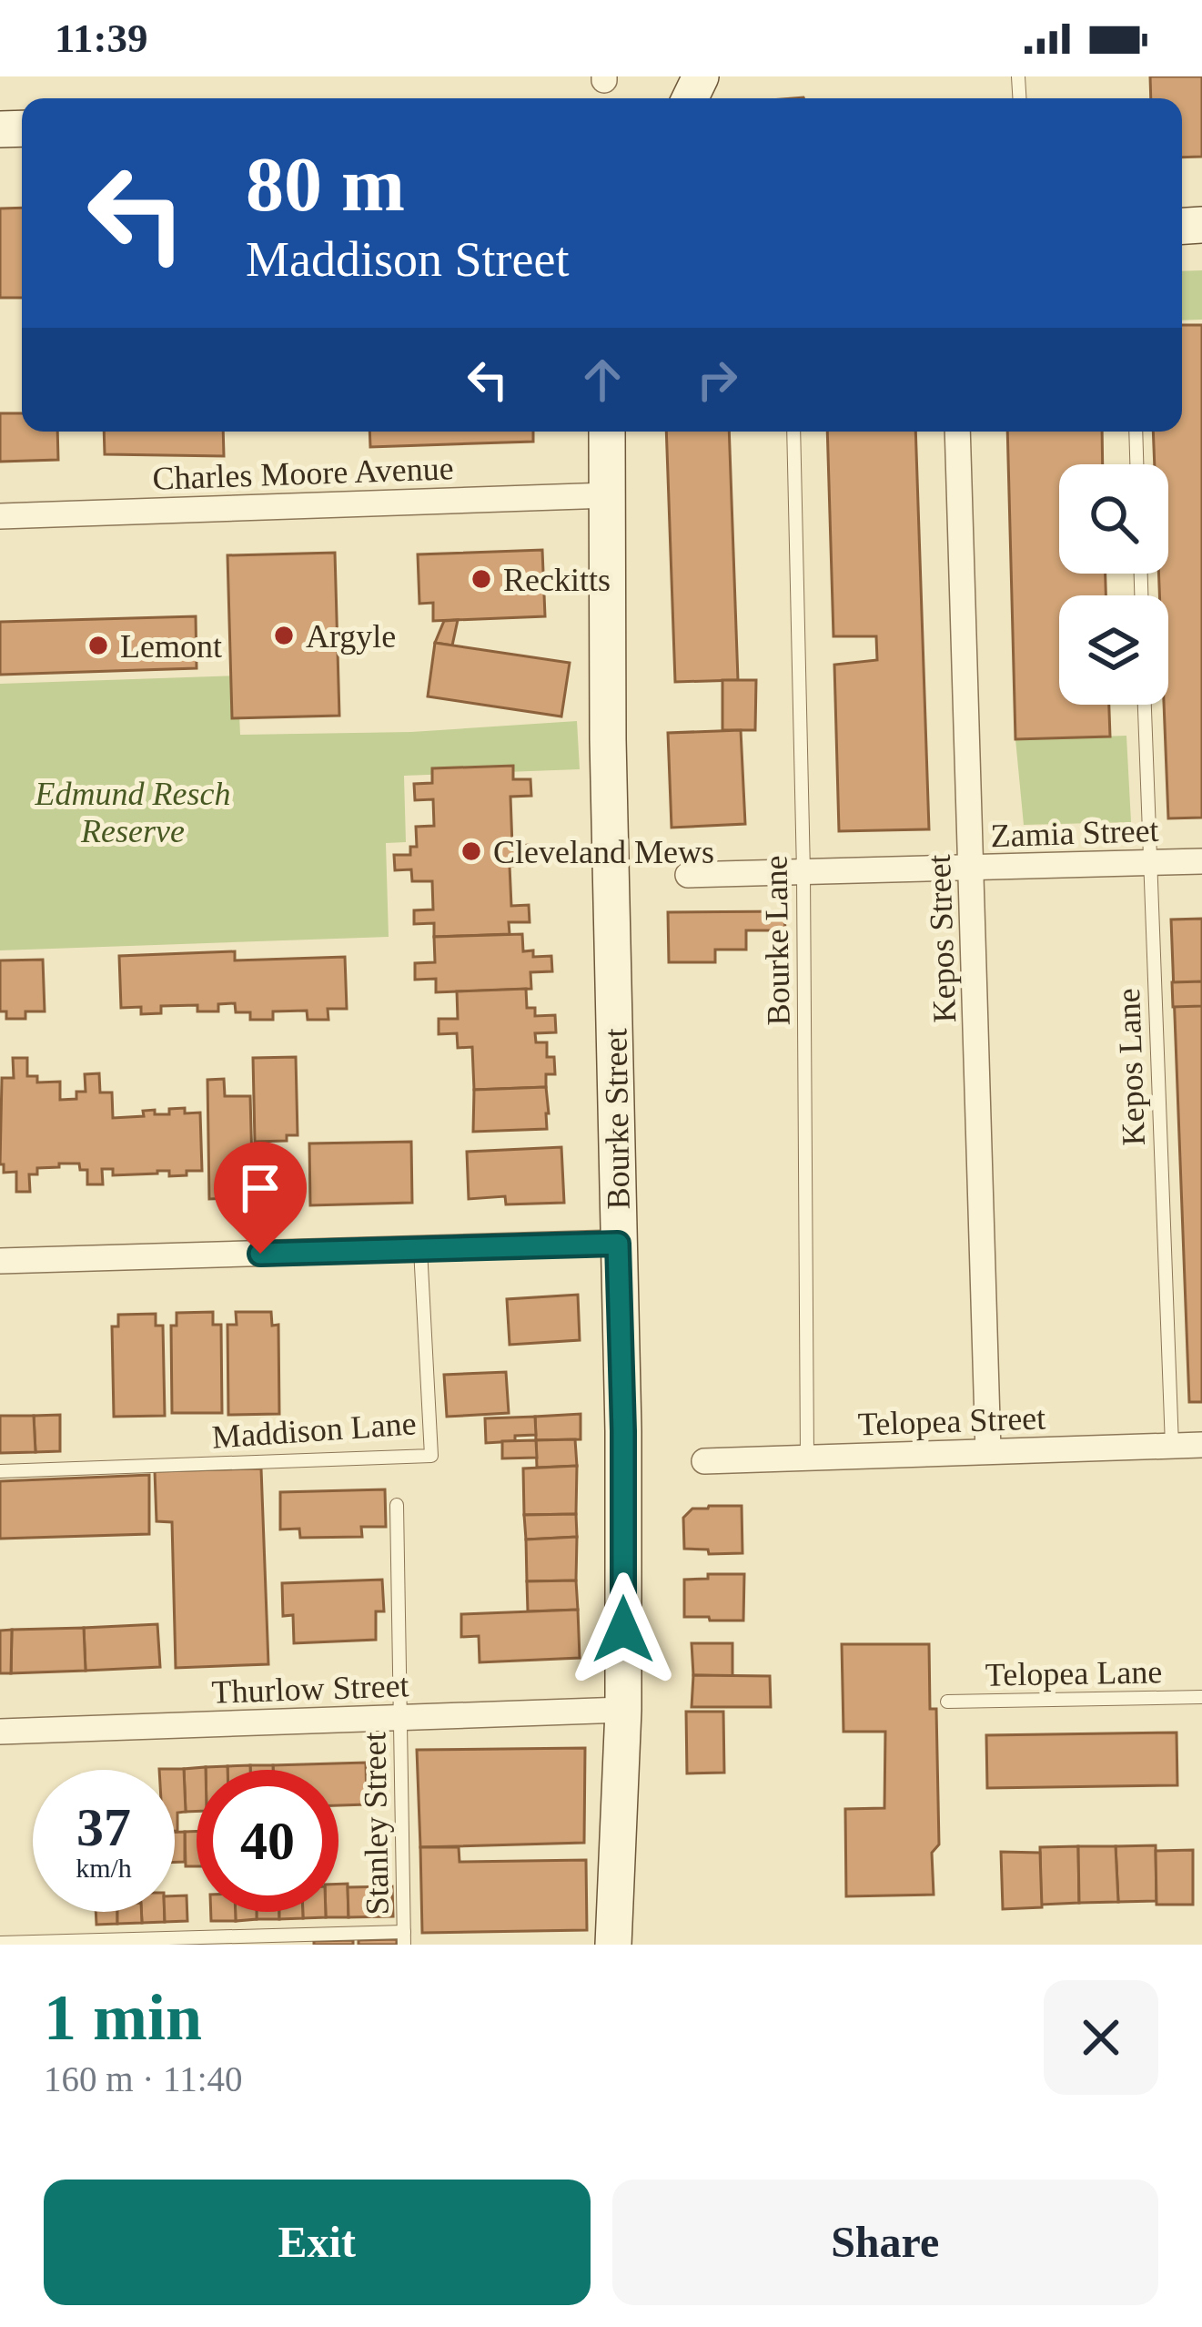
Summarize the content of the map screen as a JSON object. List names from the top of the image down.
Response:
{
  "streets": {
    "street": [
      "Charles Moore Avenue",
      "Zamia Street",
      "Kepos Street",
      "Bourke Street",
      "Telopea Street",
      "Thurlow Street"
    ],
    "lane": [
      "Bourke Lane",
      "Kepos Lane",
      "Maddison Lane",
      "Telopea Lane",
      "Stanley Street"
    ]
  },
  "crossings": [
    ["Charles Moore Avenue", "Bourke Street"],
    ["Zamia Street", "Kepos Street"],
    ["Zamia Street", "Bourke Lane"],
    ["Zamia Street", "Kepos Lane"],
    ["Kepos Street", "Telopea Street"],
    ["Bourke Lane", "Telopea Street"],
    ["Kepos Lane", "Telopea Street"],
    ["Bourke Street", "Thurlow Street"],
    ["Thurlow Street", "Stanley Street"]
  ],
  "parks": ["Edmund Resch Reserve"],
  "places": [
    "Reckitts",
    "Argyle",
    "Lemont",
    "Cleveland Mews"
  ],
  "page": {
    "status": "11:39",
    "turn": ["80 m", "Maddison Street"],
    "speed": "37 km/h",
    "limit": "40",
    "heading": ["1 min", "160 m · 11:40"],
    "buttons": ["Exit", "Share"]
  }
}
